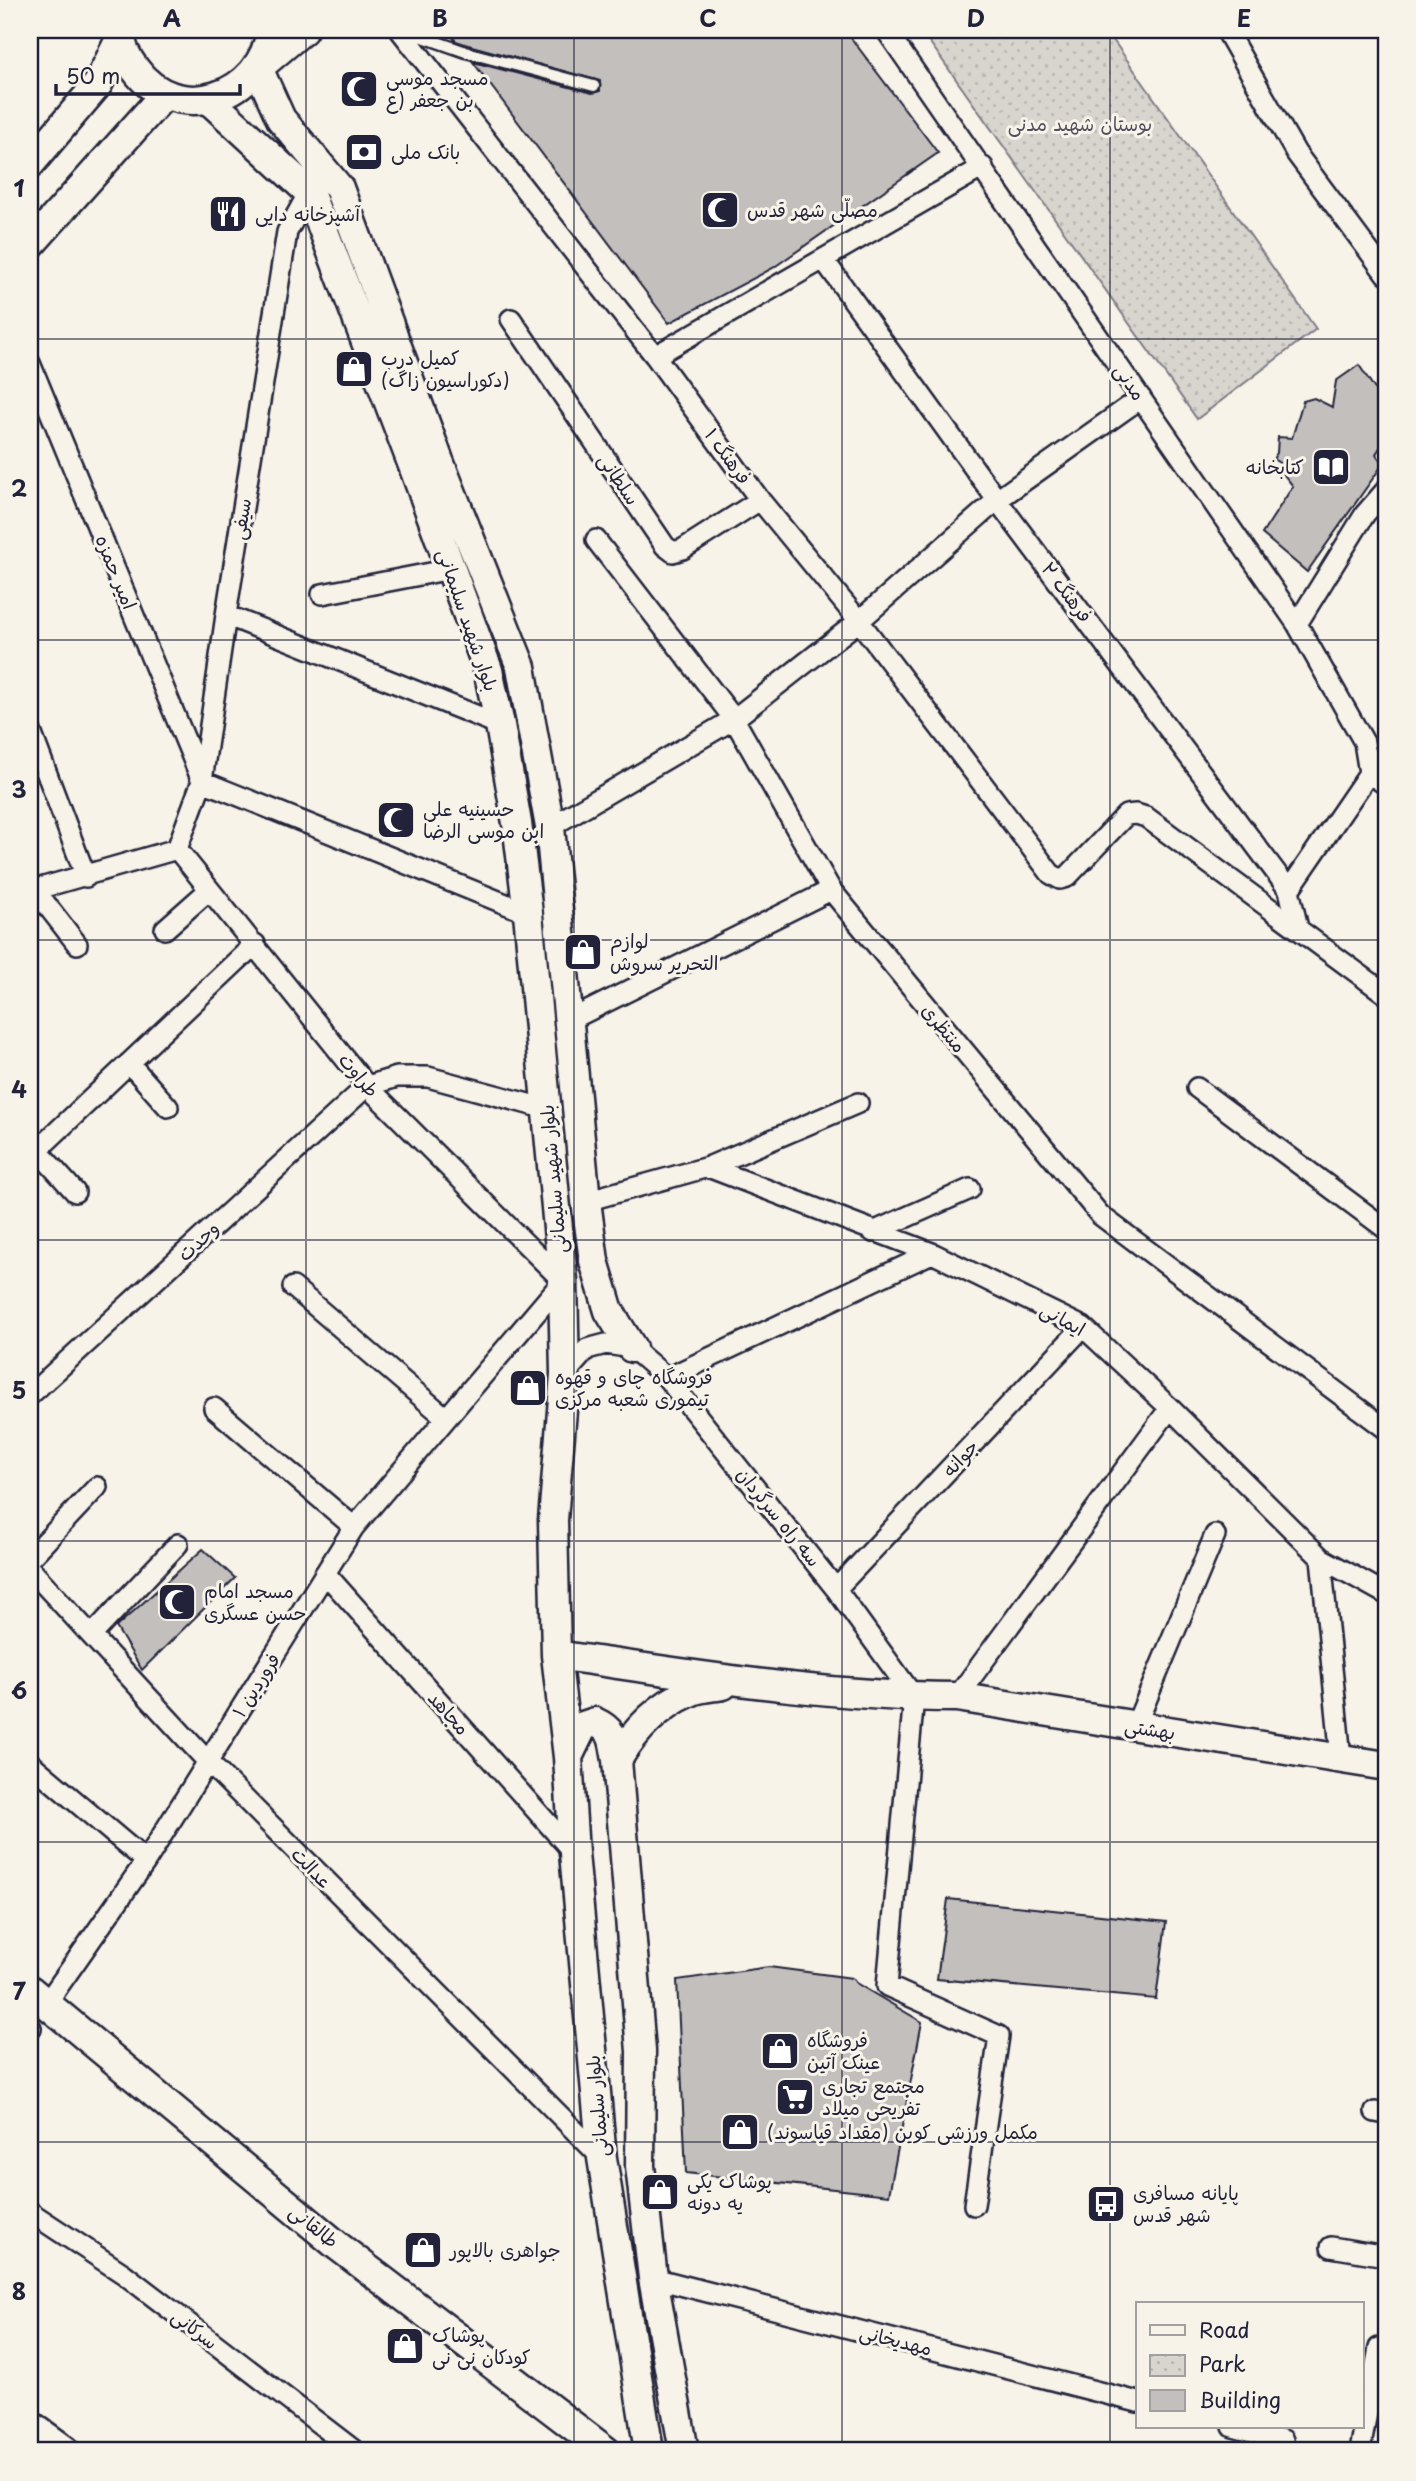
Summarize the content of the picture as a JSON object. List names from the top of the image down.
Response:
{
  "streets": {
    "main road": [
      "بلوار شهید سلیمانی",
      "بهشتی",
      "بلوار سلیمانی",
      "طالقانی"
    ],
    "street": [
      "مدنی",
      "فرهنگ ۱",
      "سلطانی",
      "سیفی",
      "امیر حمزه",
      "فرهنگ ۲",
      "منتظری",
      "طراوت",
      "وحدت",
      "ایمانی",
      "جوانه",
      "سه راه سرگردان",
      "فروردین ۱",
      "مجاهد",
      "عدالت",
      "سرکانی",
      "مهدیخانی"
    ]
  },
  "crossings": [
    ["فرهنگ ۱", "سلطانی"],
    ["فرهنگ ۱", "فرهنگ ۲"],
    ["سیفی", "امیر حمزه"],
    ["سیفی", "بلوار شهید سلیمانی"],
    ["سیفی", "طراوت"],
    ["بلوار شهید سلیمانی", "طراوت"],
    ["بلوار شهید سلیمانی", "سه راه سرگردان"],
    ["بلوار شهید سلیمانی", "فروردین ۱"],
    ["طراوت", "وحدت"],
    ["طراوت", "فروردین ۱"],
    ["ایمانی", "جوانه"],
    ["جوانه", "سه راه سرگردان"],
    ["سه راه سرگردان", "بهشتی"],
    ["فروردین ۱", "مجاهد"],
    ["فروردین ۱", "عدالت"],
    ["فروردین ۱", "طالقانی"],
    ["مجاهد", "بلوار سلیمانی"],
    ["عدالت", "بلوار سلیمانی"],
    ["بلوار سلیمانی", "مهدیخانی"]
  ],
  "parks": ["بوستان شهید مدنی"],
  "places": {
    "mosque": [
      "مسجد موسی بن جعفر (ع",
      "مصلّی شهر قدس",
      "حسینیه علی ابن موسی الرضا",
      "مسجد امام حسن عسگری"
    ],
    "bank": ["بانک ملی"],
    "restaurant": ["آشپزخانه دایی"],
    "shop": [
      "کمیل درب (دکوراسیون زاگ)",
      "لوازم التحریر سروش",
      "فروشگاه چای و قهوه تیموری شعبه مرکزی",
      "فروشگاه عینک آتین",
      "مکمل ورزشی کوین (مقداد قیاسوند)",
      "پوشاک یکی یه دونه",
      "جواهری بالاپور",
      "پوشاک کودکان نی نی"
    ],
    "library": ["کتابخانه"],
    "supermarket": ["مجتمع تجاری تفریحی میلاد"],
    "bus stop": ["پایانه مسافری شهر قدس"]
  },
  "legend": ["Road", "Park", "Building"],
  "scale_bar": "50 m",
  "grid": {
    "columns": [
      "A",
      "B",
      "C",
      "D",
      "E"
    ],
    "rows": [
      "1",
      "2",
      "3",
      "4",
      "5",
      "6",
      "7",
      "8"
    ]
  }
}
